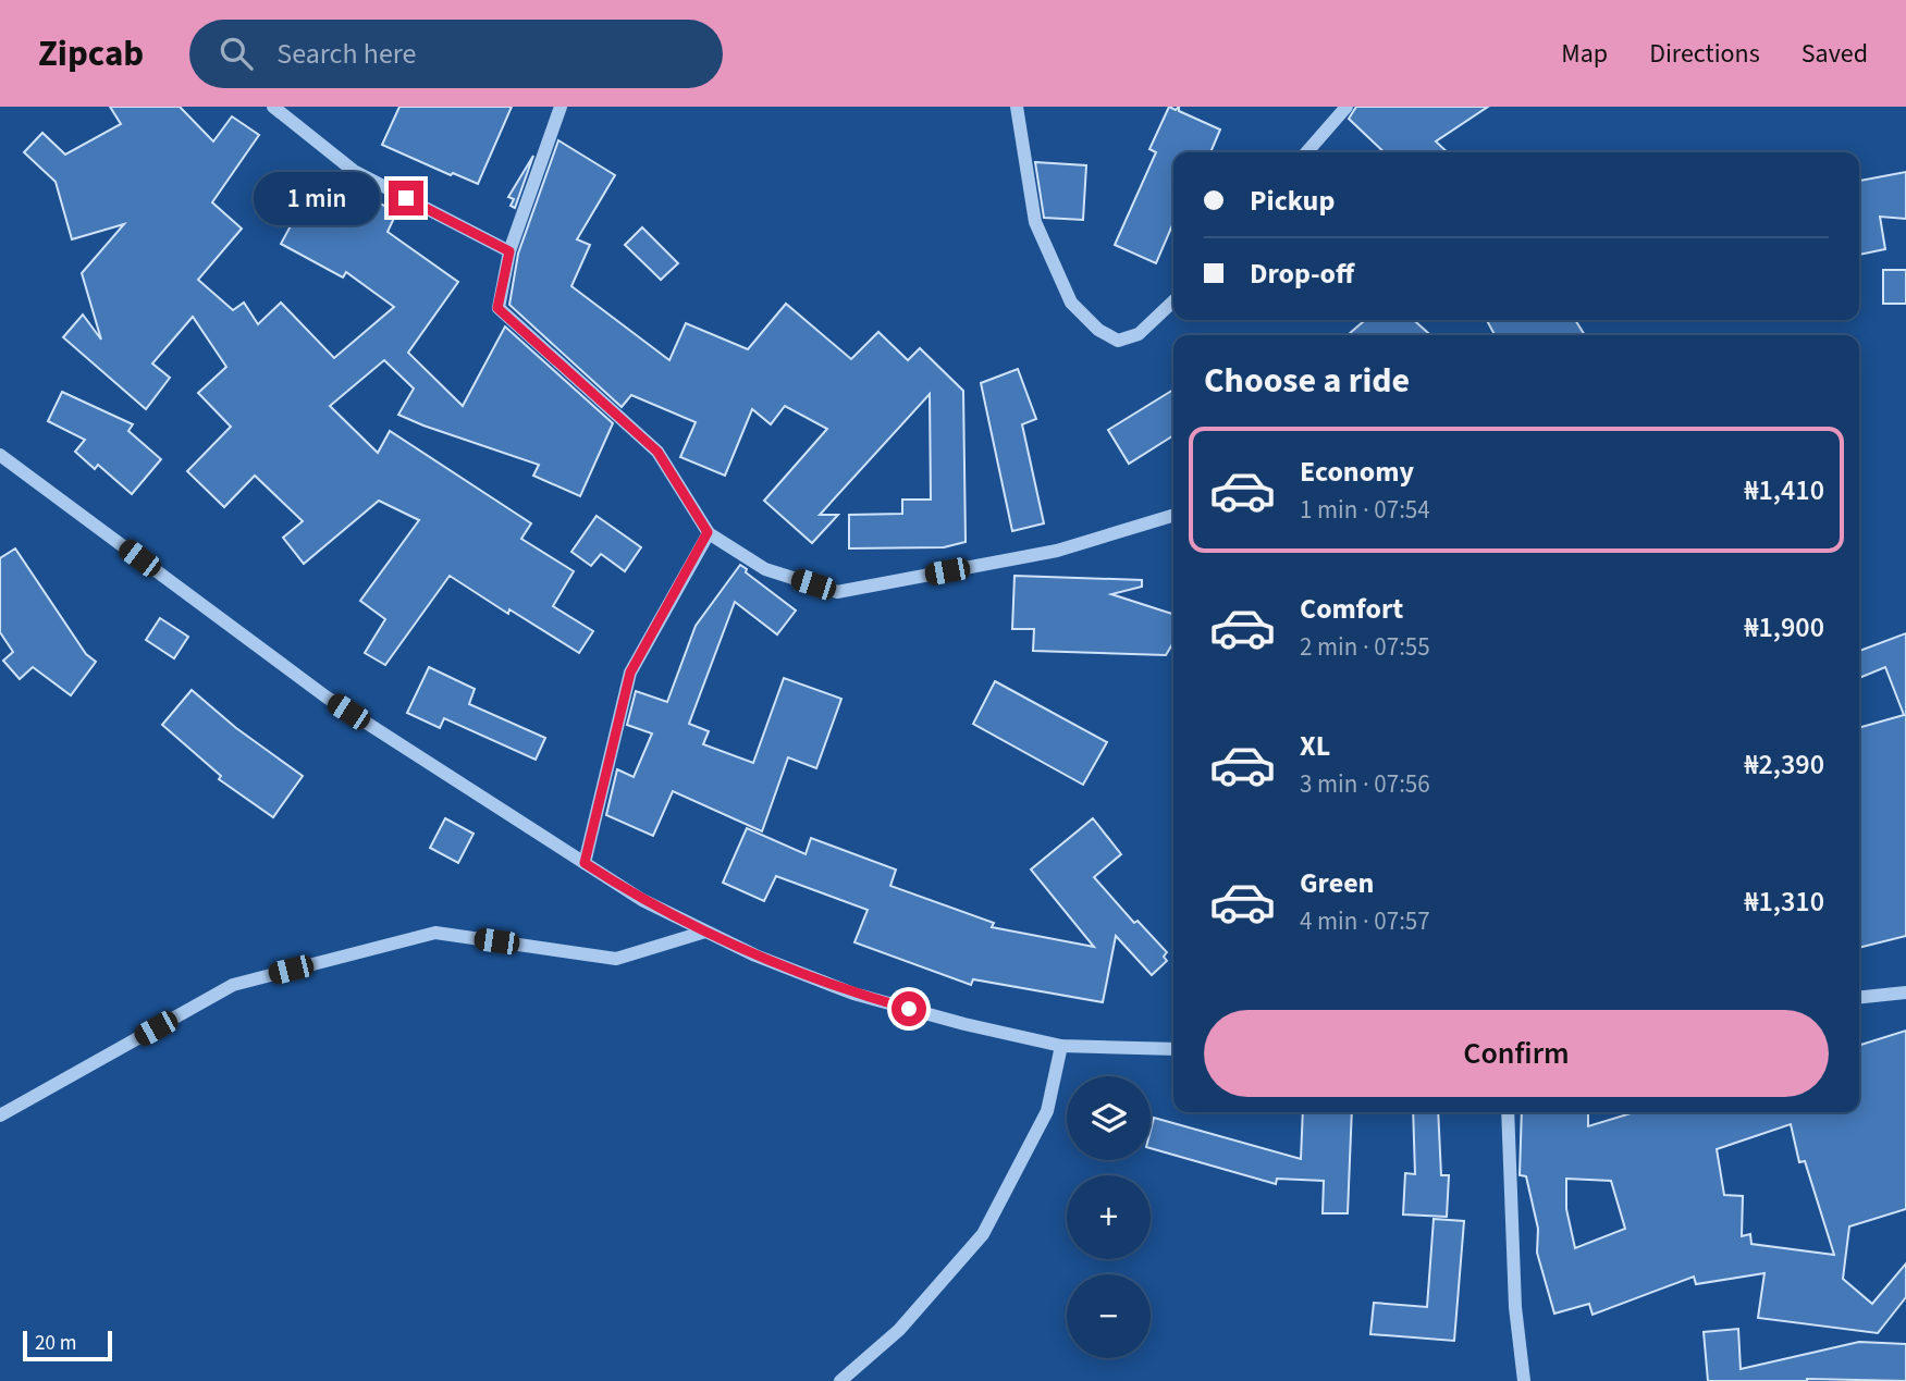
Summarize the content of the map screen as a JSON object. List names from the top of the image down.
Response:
{
  "scale_bar": "20 m",
  "page": {
    "header": "Zipcab",
    "search": "Search here",
    "nav": ["Map", "Directions", "Saved"],
    "banner": ["Pickup", "Drop-off"],
    "bubble": "1 min",
    "heading": "Choose a ride",
    "list": [
      {
        "name": "Economy",
        "note": "1 min · 07:54",
        "value": "₦1,410"
      },
      {
        "name": "Comfort",
        "note": "2 min · 07:55",
        "value": "₦1,900"
      },
      {
        "name": "XL",
        "note": "3 min · 07:56",
        "value": "₦2,390"
      },
      {
        "name": "Green",
        "note": "4 min · 07:57",
        "value": "₦1,310"
      }
    ],
    "buttons": "Confirm",
    "map_buttons": ["+", "−"],
    "scale": "20 m"
  }
}
